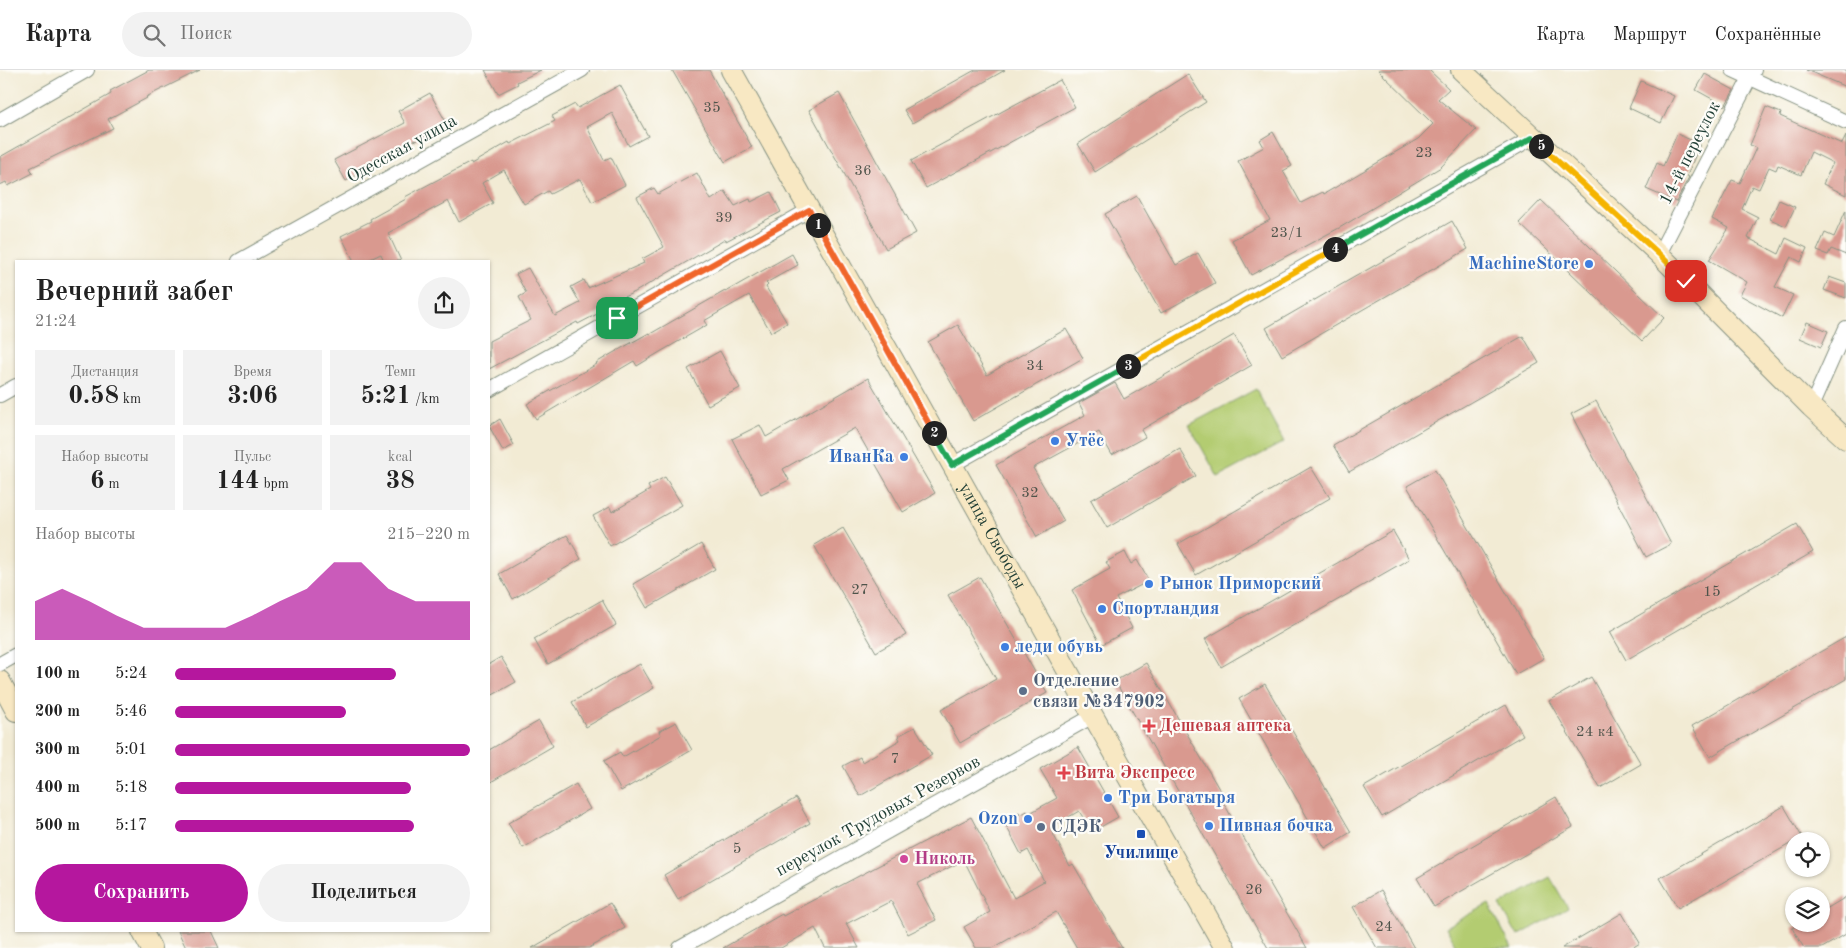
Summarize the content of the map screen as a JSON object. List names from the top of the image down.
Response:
{
  "streets": {
    "main road": ["улица Свободы"],
    "street": ["Одесская улица", "14-й переулок", "переулок Трудовых Резервов"]
  },
  "crossings": [
    ["улица Свободы", "переулок Трудовых Резервов"]
  ],
  "places": {
    "other": [
      "MachineStore",
      "Утёс",
      "ИванКа",
      "Рынок Приморский",
      "Спортландия",
      "леди обувь",
      "Отделение связи №347902",
      "Три Богатыря",
      "Ozon",
      "Пивная бочка",
      "СДЭК",
      "Николь"
    ],
    "health": ["Дешевая аптека", "Вита Экспресс"],
    "transit": ["Училище"]
  },
  "house_numbers": [
    "35",
    "23",
    "36",
    "39",
    "23/1",
    "34",
    "32",
    "27",
    "15",
    "24 к4",
    "7",
    "5",
    "26",
    "24"
  ],
  "page": {
    "header": "Карта",
    "search": "Поиск",
    "nav": ["Карта", "Маршрут", "Сохранённые"],
    "pins": [
      "5",
      "1",
      "4",
      "3",
      "2"
    ],
    "heading": ["Вечерний забег", "21:24"],
    "stats": [
      ["Дистанция", "0.58 km"],
      ["Время", "3:06"],
      ["Темп", "5:21 /km"],
      ["Набор высоты", "6 m"],
      ["Пульс", "144 bpm"],
      ["kcal", "38"]
    ],
    "chart": ["Набор высоты", "215–220 m"],
    "list": [
      {
        "name": "100 m",
        "note": "5:24"
      },
      {
        "name": "200 m",
        "note": "5:46"
      },
      {
        "name": "300 m",
        "note": "5:01"
      },
      {
        "name": "400 m",
        "note": "5:18"
      },
      {
        "name": "500 m",
        "note": "5:17"
      }
    ],
    "buttons": ["Сохранить", "Поделиться"]
  }
}
